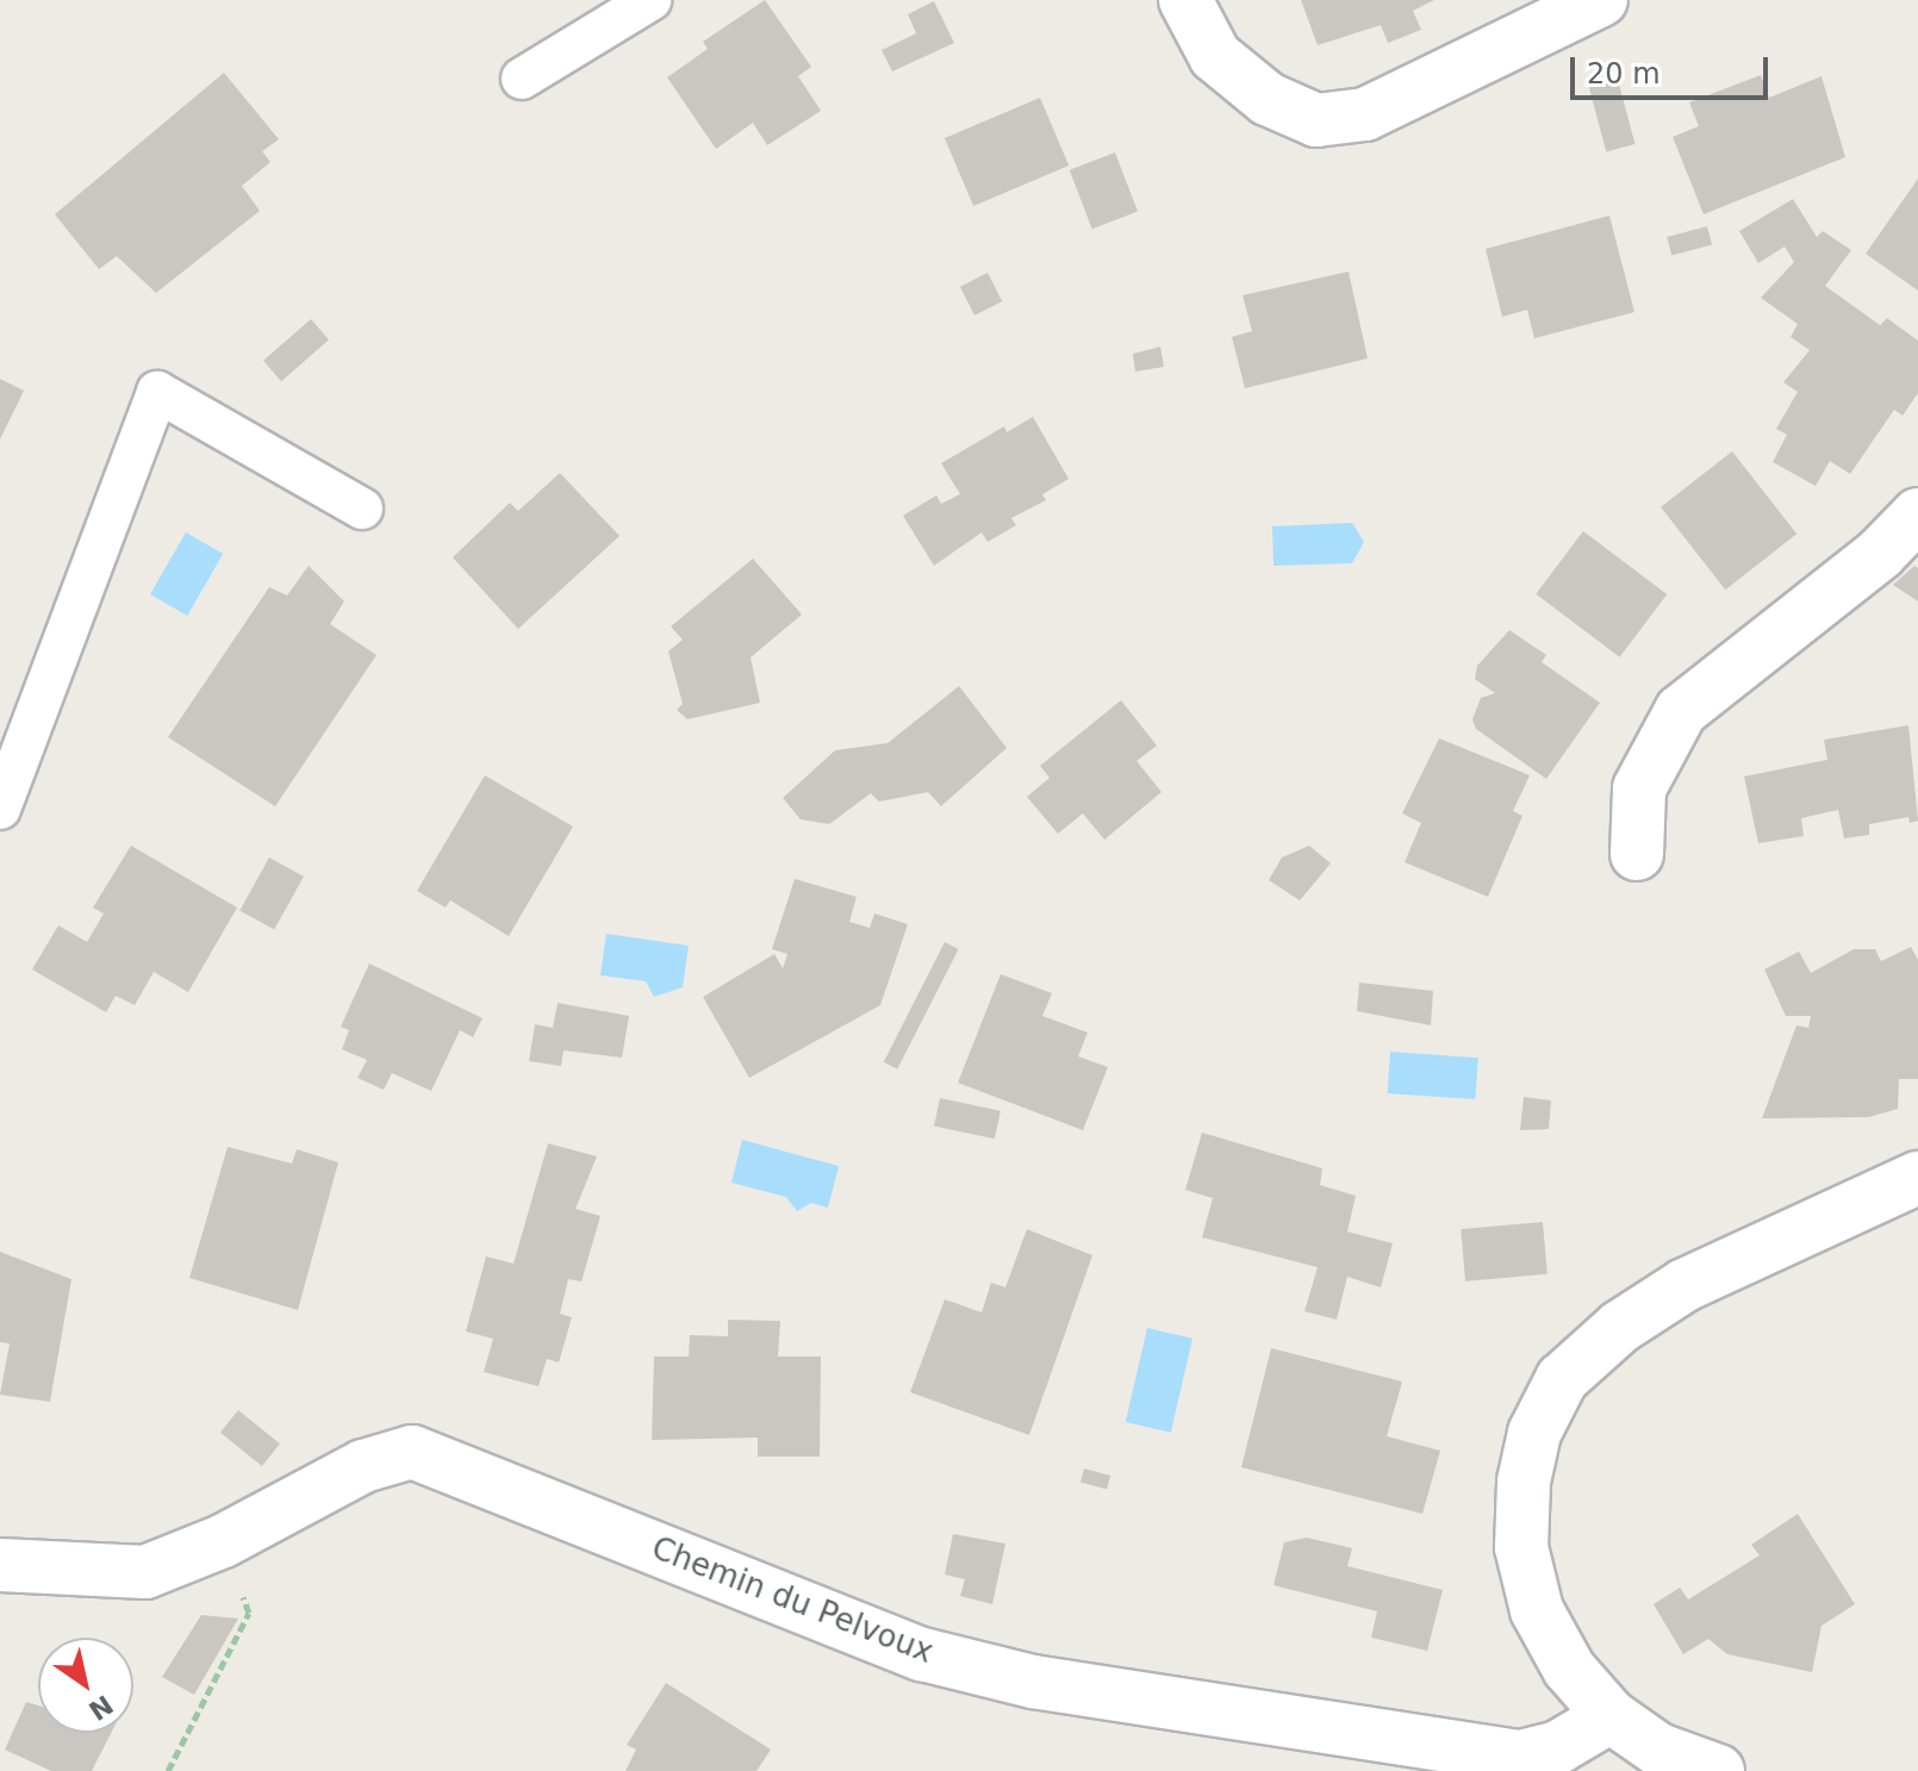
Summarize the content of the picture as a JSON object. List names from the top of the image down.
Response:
{
  "streets": {
    "street": ["Chemin du Pelvoux"]
  },
  "scale_bar": "20 m",
  "north": "bottom right"
}
